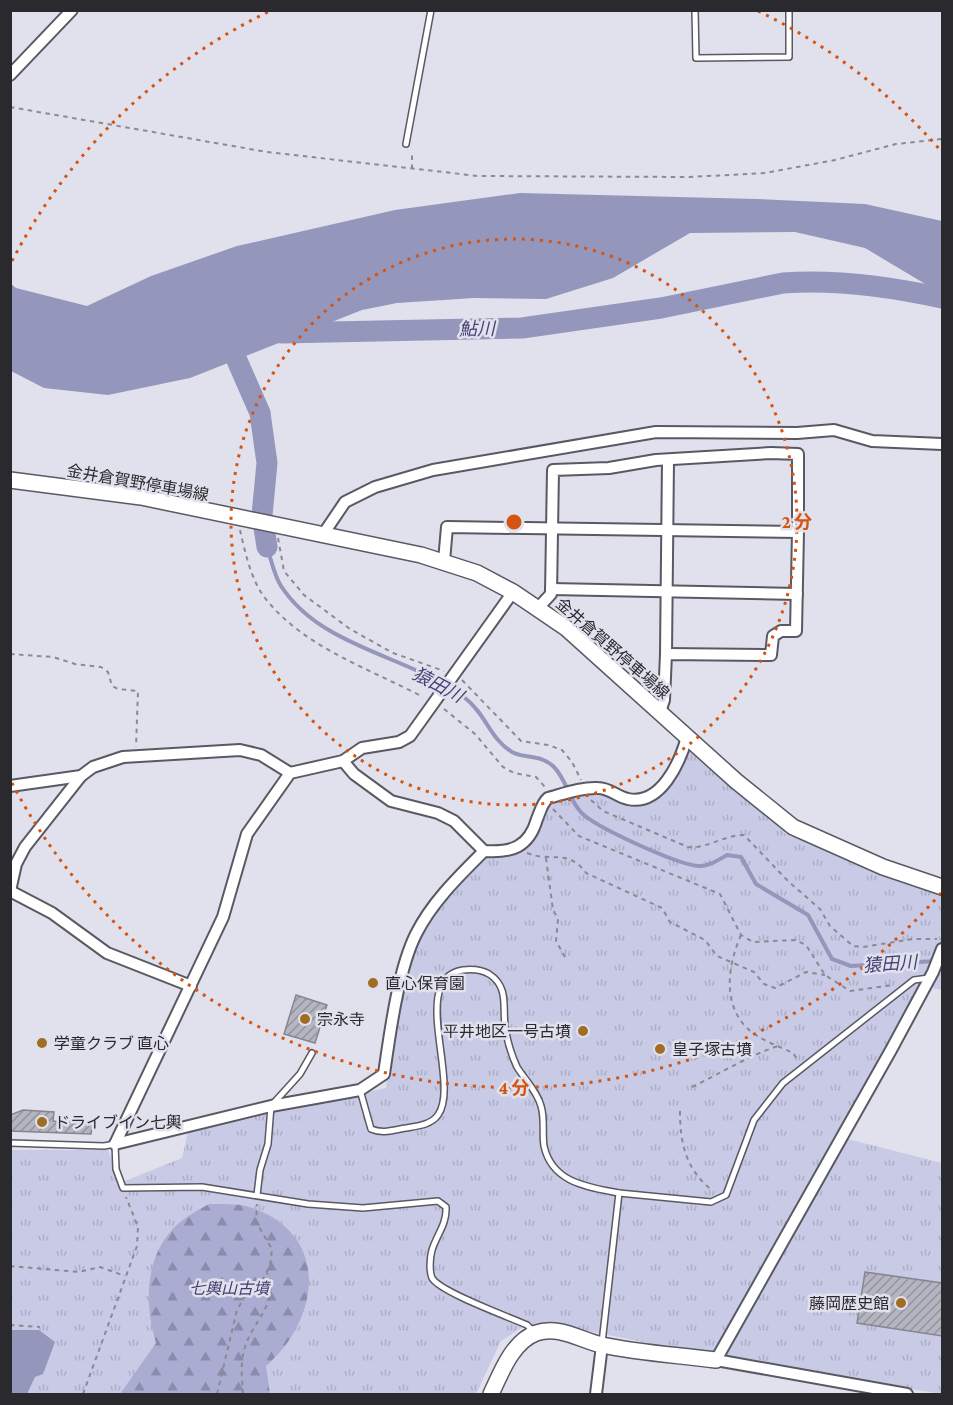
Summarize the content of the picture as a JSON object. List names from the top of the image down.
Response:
{
  "streets": {
    "main road": ["金井倉賀野停車場線"]
  },
  "water": ["鮎川", "猿田川"],
  "parks": ["七輿山古墳"],
  "places": [
    "直心保育園",
    "宗永寺",
    "平井地区一号古墳",
    "学童クラブ 直心",
    "皇子塚古墳",
    "ドライブイン七輿",
    "藤岡歴史館"
  ],
  "rings": ["2 分", "4 分"]
}
